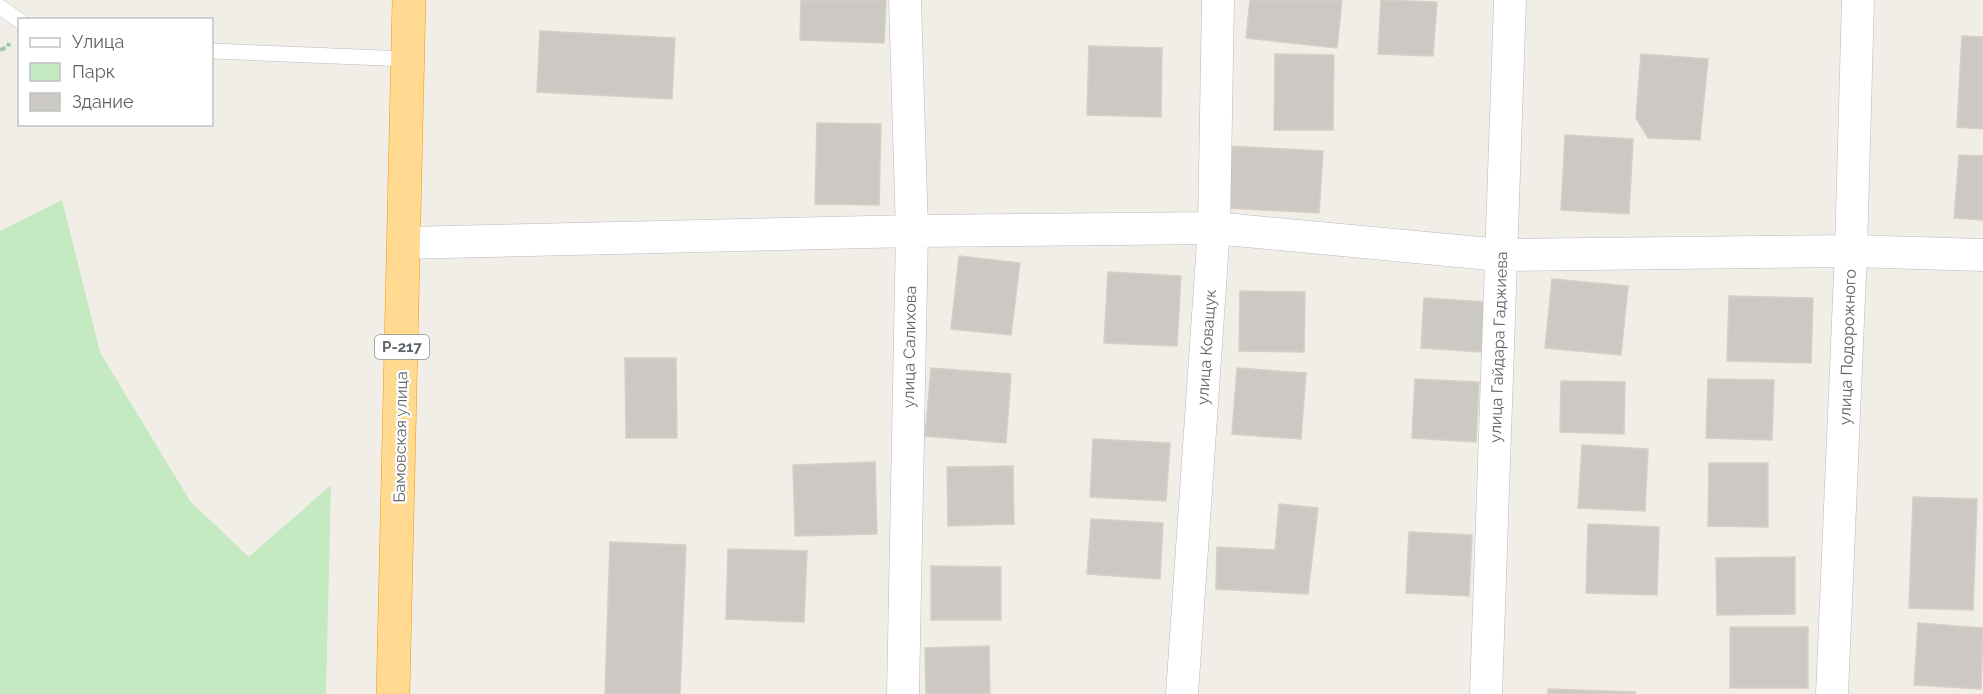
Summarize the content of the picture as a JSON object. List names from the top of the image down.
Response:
{
  "streets": {
    "highway": ["Р-217", "Бамовская улица"],
    "street": [
      "улица Салихова",
      "улица Коващук",
      "улица Гайдара Гаджиева",
      "улица Подорожного"
    ]
  },
  "legend": ["Улица", "Парк", "Здание"]
}
